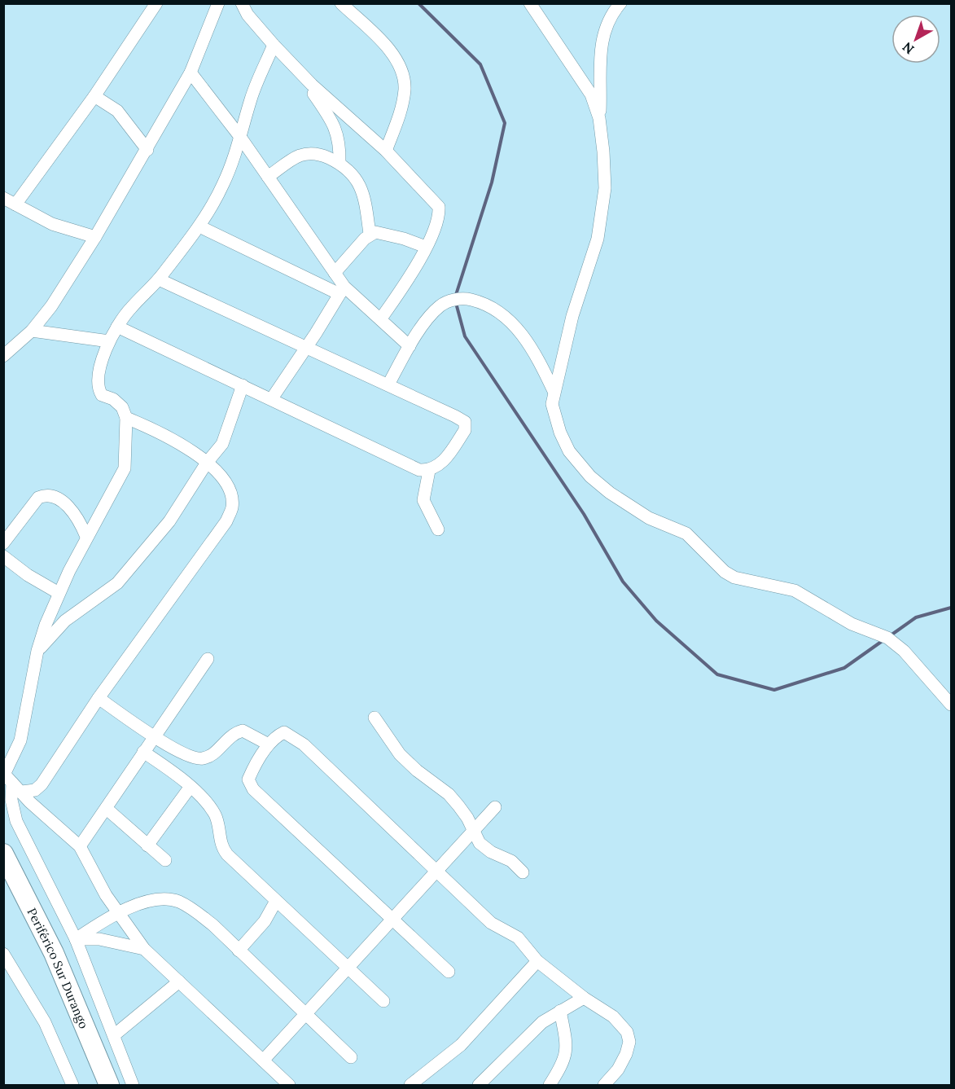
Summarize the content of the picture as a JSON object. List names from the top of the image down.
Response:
{
  "streets": {
    "highway": ["Periférico Sur Durango"]
  },
  "north": "bottom left"
}
